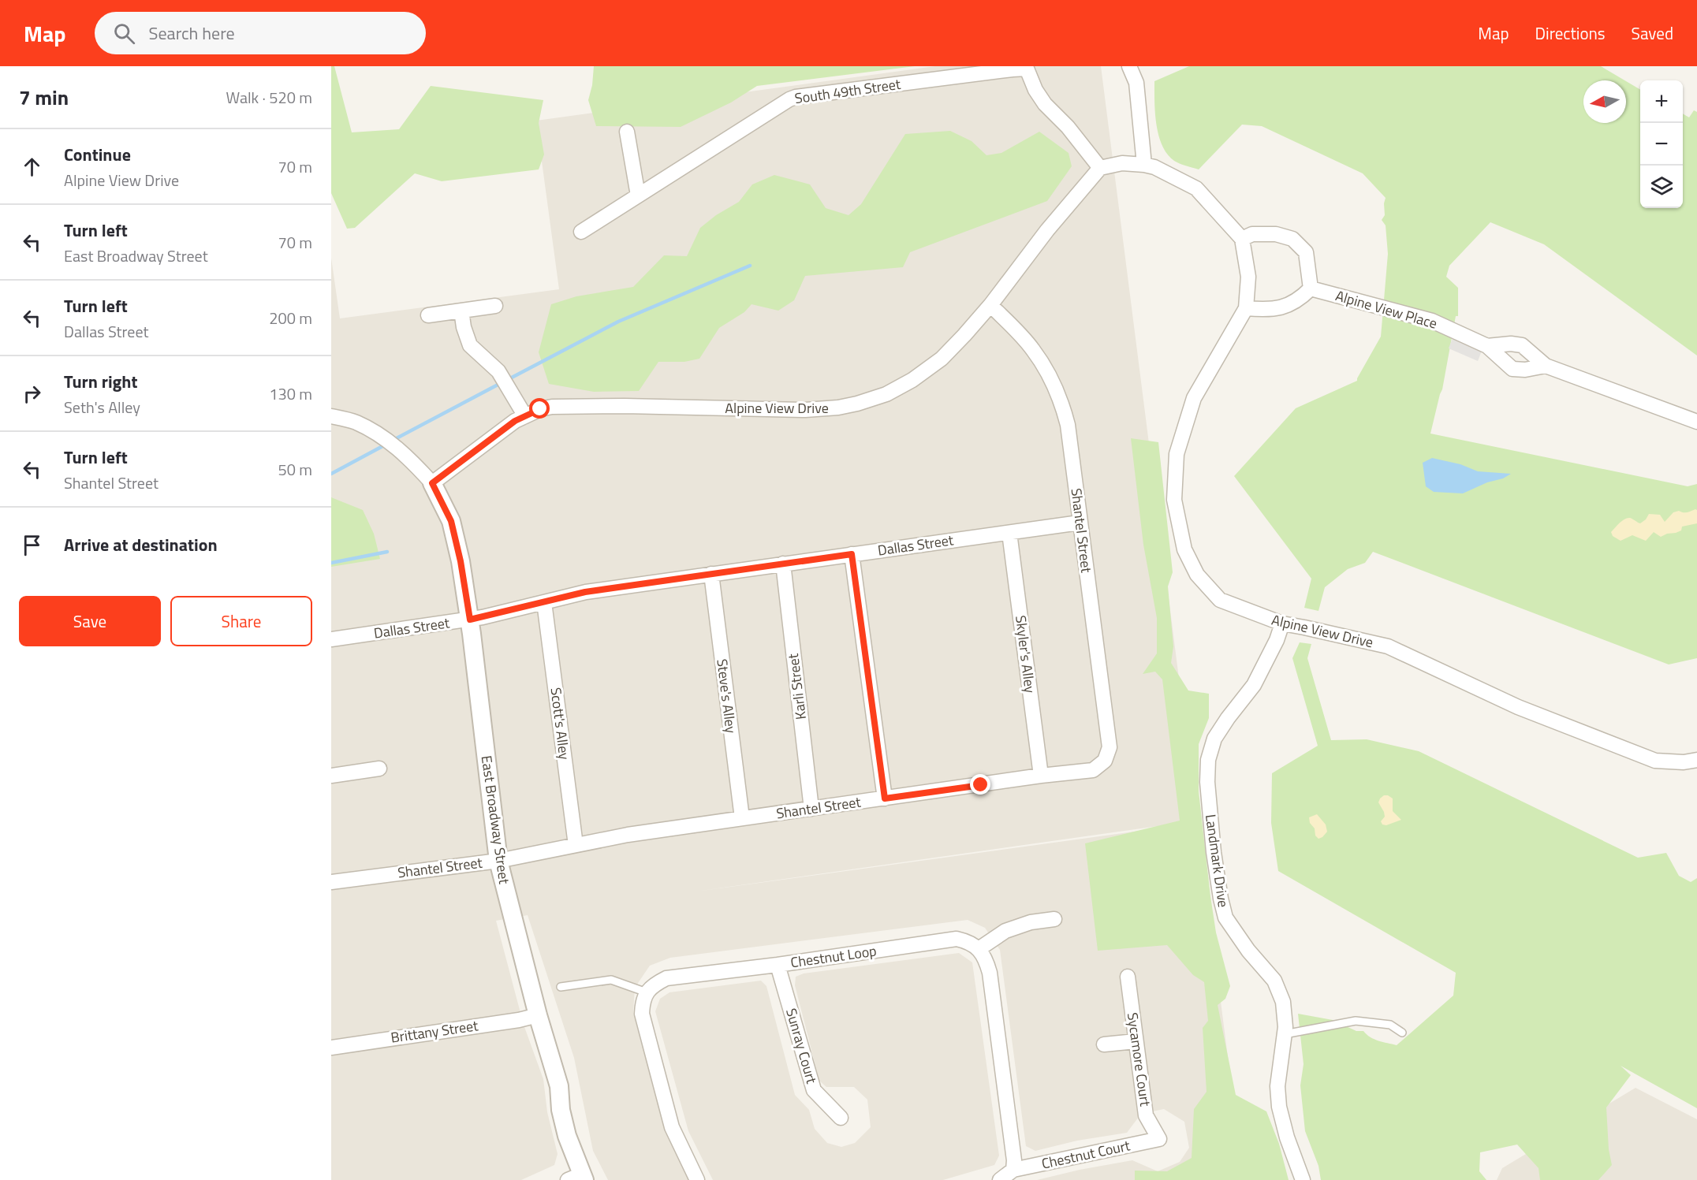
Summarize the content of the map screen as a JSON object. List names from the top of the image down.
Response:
{
  "streets": {
    "street": [
      "South 49th Street",
      "Alpine View Place",
      "Alpine View Drive",
      "Shantel Street",
      "Dallas Street",
      "Skyler's Alley",
      "Karli Street",
      "Steve's Alley",
      "Scott's Alley",
      "East Broadway Street",
      "Landmark Drive",
      "Chestnut Loop",
      "Brittany Street",
      "Sunray Court",
      "Sycamore Court",
      "Chestnut Court"
    ]
  },
  "crossings": [
    ["South 49th Street", "Alpine View Drive"],
    ["Alpine View Drive", "Shantel Street"],
    ["Alpine View Drive", "East Broadway Street"],
    ["Alpine View Drive", "Landmark Drive"],
    ["Shantel Street", "Dallas Street"],
    ["Shantel Street", "Skyler's Alley"],
    ["Shantel Street", "Karli Street"],
    ["Shantel Street", "Steve's Alley"],
    ["Shantel Street", "Scott's Alley"],
    ["Shantel Street", "East Broadway Street"],
    ["Dallas Street", "Skyler's Alley"],
    ["Dallas Street", "Karli Street"],
    ["Dallas Street", "Steve's Alley"],
    ["Dallas Street", "Scott's Alley"],
    ["Dallas Street", "East Broadway Street"],
    ["East Broadway Street", "Brittany Street"],
    ["Chestnut Loop", "Sunray Court"],
    ["Sycamore Court", "Chestnut Court"]
  ],
  "north": "left",
  "page": {
    "header": "Map",
    "search": "Search here",
    "nav": ["Map", "Directions", "Saved"],
    "heading": ["7 min", "Walk · 520 m"],
    "map_buttons": ["+", "−"],
    "list": [
      ["Continue", "Alpine View Drive", "70 m"],
      ["Turn left", "East Broadway Street", "70 m"],
      ["Turn left", "Dallas Street", "200 m"],
      ["Turn right", "Seth's Alley", "130 m"],
      ["Turn left", "Shantel Street", "50 m"],
      "Arrive at destination"
    ],
    "buttons": ["Save", "Share"]
  }
}
